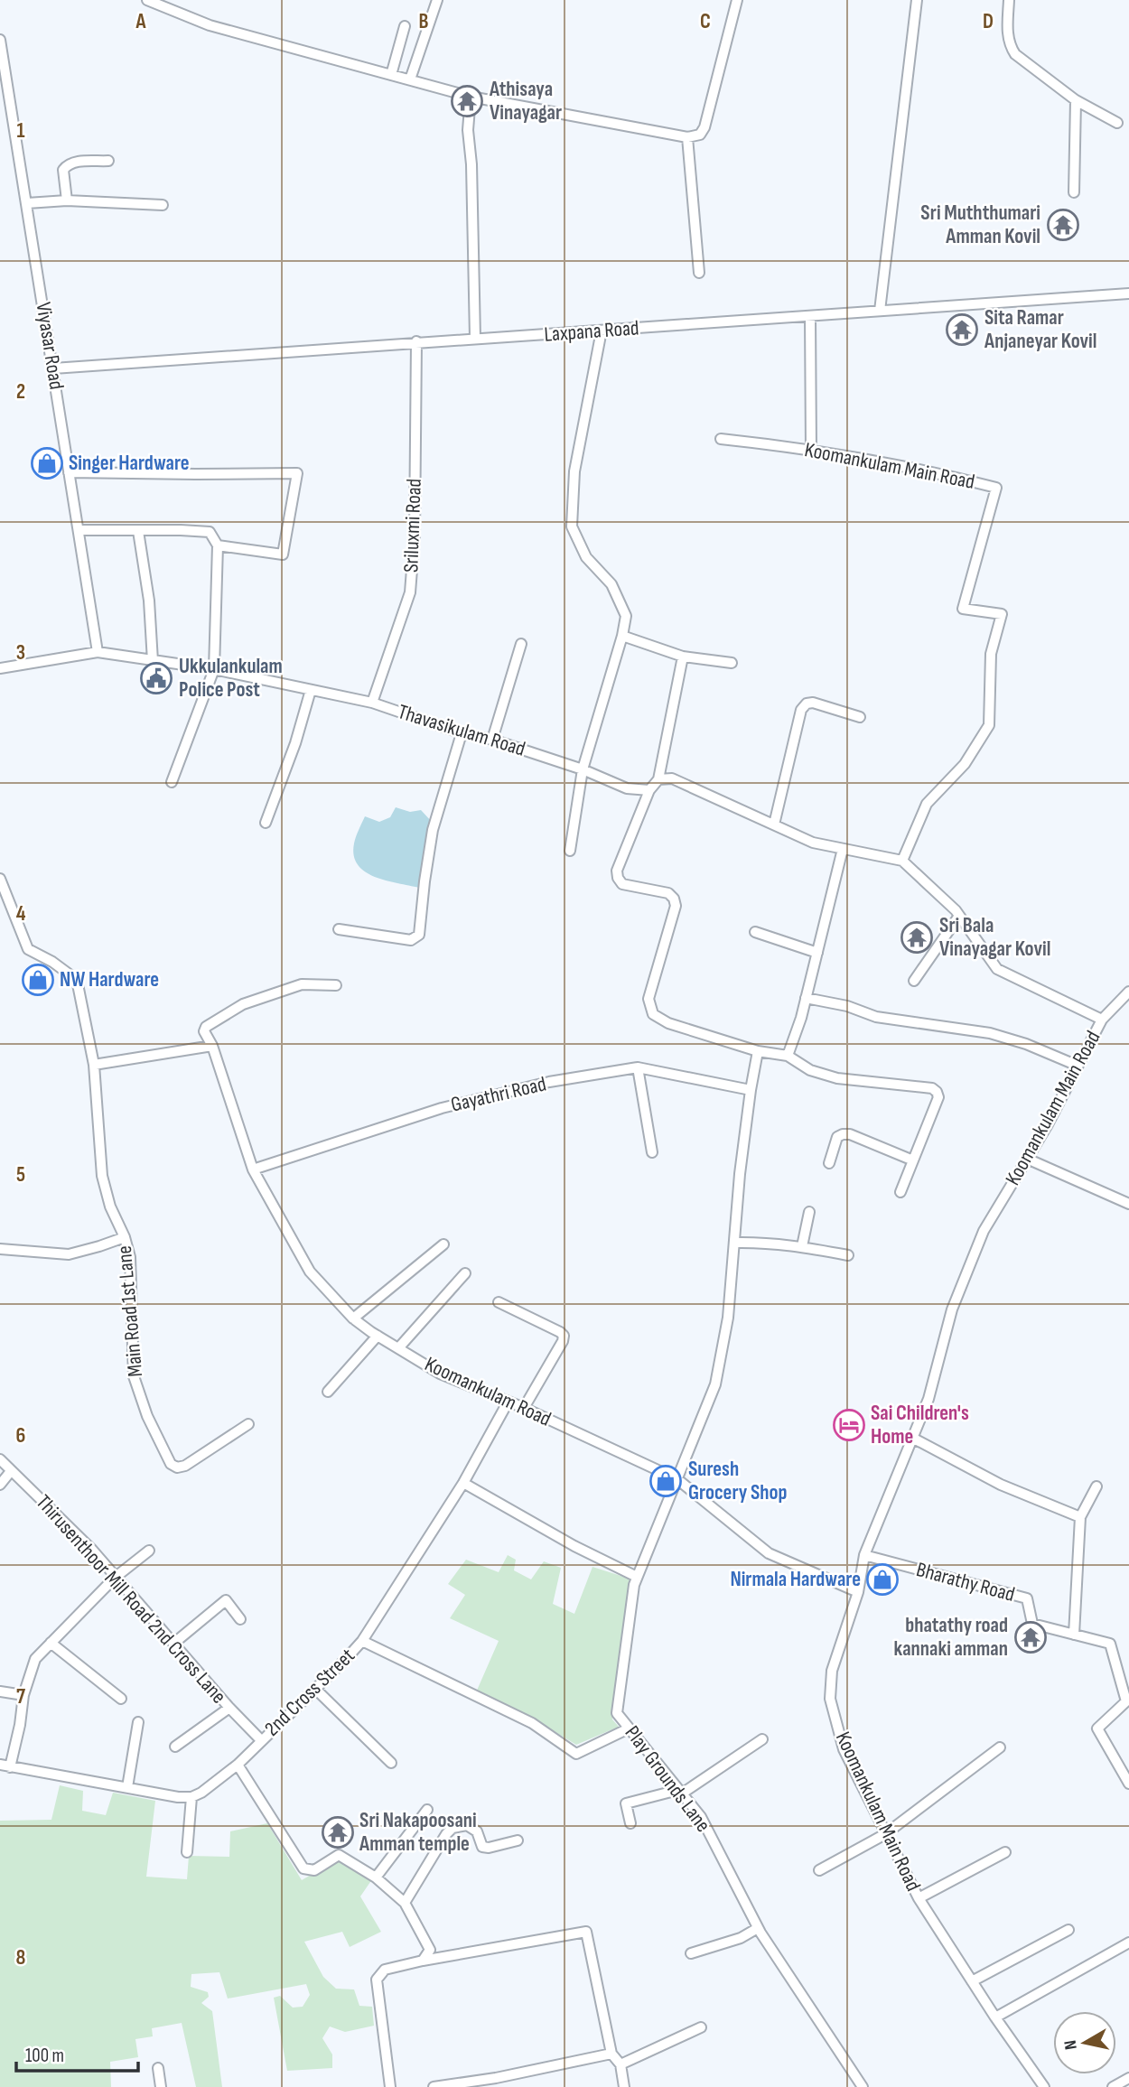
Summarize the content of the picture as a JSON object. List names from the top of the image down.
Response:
{
  "streets": {
    "street": [
      "Laxpana Road",
      "Viyasar Road",
      "Koomankulam Main Road",
      "Sriluxmi Road",
      "Thavasikulam Road",
      "Gayathri Road",
      "Main Road 1st Lane",
      "Koomankulam Road",
      "Bharathy Road",
      "Thirusenthoor Mill Road 2nd Cross Lane",
      "2nd Cross Street",
      "Play Grounds Lane"
    ]
  },
  "crossings": [
    ["Laxpana Road", "Viyasar Road"],
    ["Laxpana Road", "Sriluxmi Road"],
    ["Viyasar Road", "Thavasikulam Road"],
    ["Koomankulam Main Road", "Koomankulam Road"],
    ["Koomankulam Main Road", "Bharathy Road"],
    ["Sriluxmi Road", "Thavasikulam Road"],
    ["Gayathri Road", "Koomankulam Road"],
    ["Gayathri Road", "Play Grounds Lane"],
    ["Koomankulam Road", "2nd Cross Street"],
    ["Koomankulam Road", "Play Grounds Lane"],
    ["Thirusenthoor Mill Road 2nd Cross Lane", "2nd Cross Street"]
  ],
  "places": {
    "temple": [
      "Athisaya Vinayagar",
      "Sri Muththumari Amman Kovil",
      "Sita Ramar Anjaneyar Kovil",
      "Sri Bala Vinayagar Kovil",
      "bhatathy road kannaki amman",
      "Sri Nakapoosani Amman temple"
    ],
    "shop": [
      "Singer Hardware",
      "NW Hardware",
      "Suresh Grocery Shop",
      "Nirmala Hardware"
    ],
    "public building": ["Ukkulankulam Police Post"],
    "hotel": ["Sai Children's Home"]
  },
  "scale_bar": "100 m",
  "north": "left",
  "grid": {
    "columns": [
      "A",
      "B",
      "C",
      "D"
    ],
    "rows": [
      "1",
      "2",
      "3",
      "4",
      "5",
      "6",
      "7",
      "8"
    ]
  }
}
